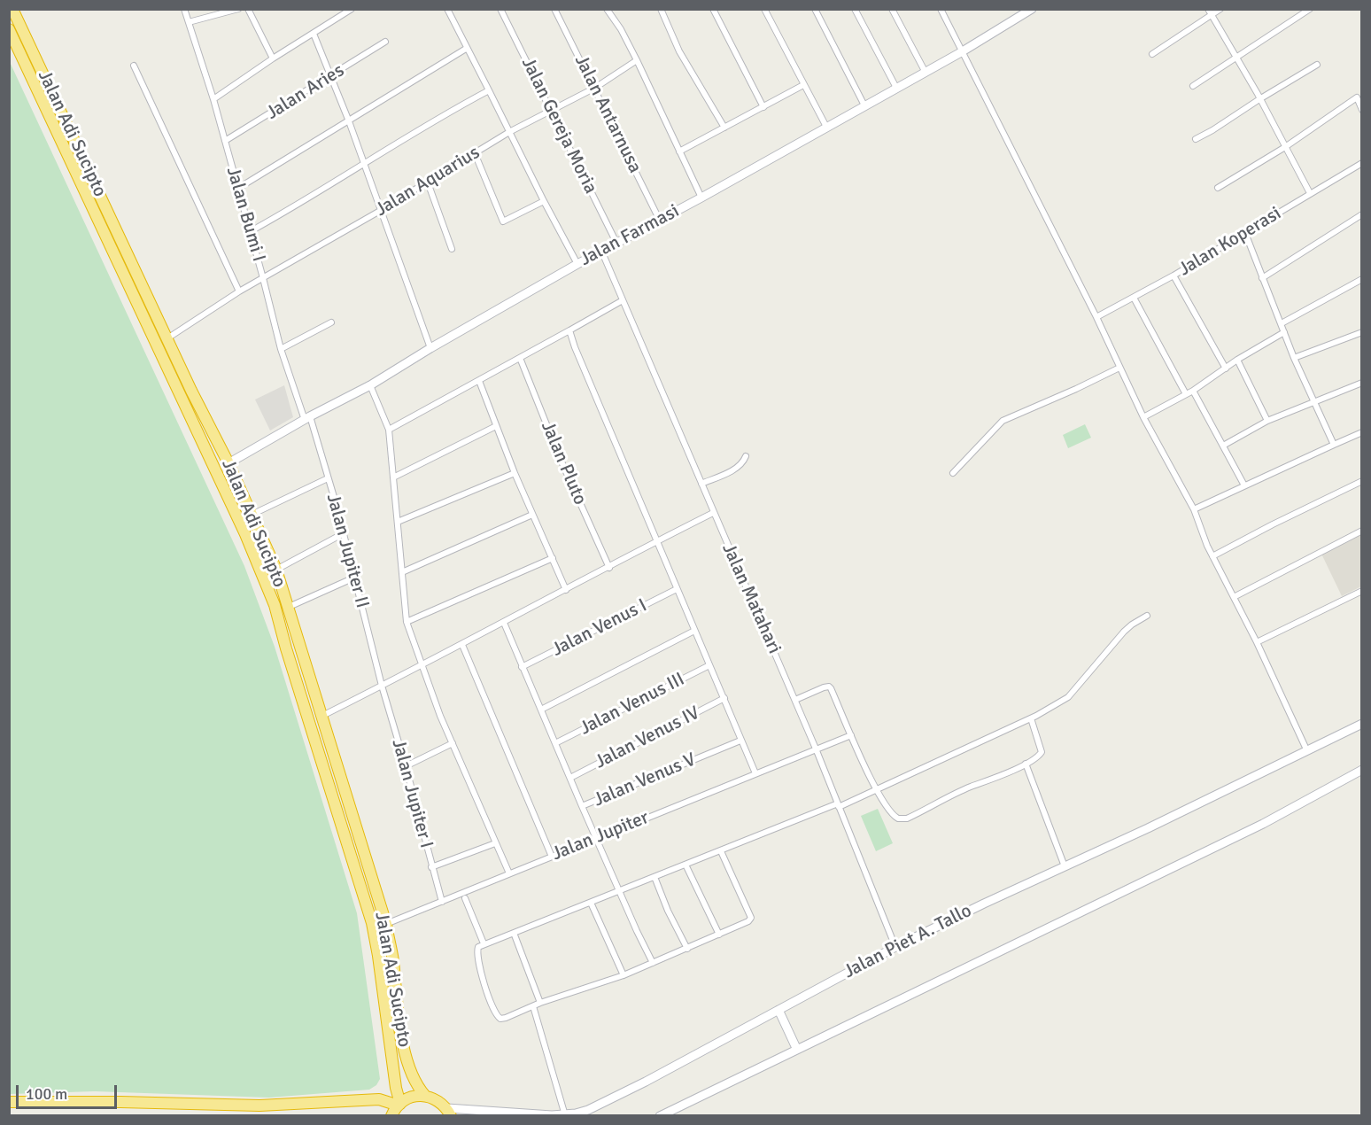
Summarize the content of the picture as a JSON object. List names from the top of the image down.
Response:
{
  "streets": {
    "highway": ["Jalan Adi Sucipto"],
    "main road": ["Jalan Farmasi", "Jalan Piet A. Tallo"],
    "street": [
      "Jalan Aries",
      "Jalan Antarnusa",
      "Jalan Gereja Moria",
      "Jalan Aquarius",
      "Jalan Bumi I",
      "Jalan Koperasi",
      "Jalan Pluto",
      "Jalan Jupiter II",
      "Jalan Matahari",
      "Jalan Venus I",
      "Jalan Venus III",
      "Jalan Venus IV",
      "Jalan Venus V",
      "Jalan Jupiter I",
      "Jalan Jupiter"
    ]
  },
  "crossings": [
    ["Jalan Aries", "Jalan Bumi I"],
    ["Jalan Antarnusa", "Jalan Aquarius"],
    ["Jalan Antarnusa", "Jalan Farmasi"],
    ["Jalan Gereja Moria", "Jalan Aquarius"],
    ["Jalan Gereja Moria", "Jalan Farmasi"],
    ["Jalan Adi Sucipto", "Jalan Aquarius"],
    ["Jalan Adi Sucipto", "Jalan Farmasi"],
    ["Jalan Adi Sucipto", "Jalan Jupiter"],
    ["Jalan Aquarius", "Jalan Bumi I"],
    ["Jalan Bumi I", "Jalan Farmasi"],
    ["Jalan Bumi I", "Jalan Jupiter II"],
    ["Jalan Farmasi", "Jalan Jupiter II"],
    ["Jalan Farmasi", "Jalan Matahari"],
    ["Jalan Jupiter II", "Jalan Jupiter I"],
    ["Jalan Matahari", "Jalan Jupiter"],
    ["Jalan Matahari", "Jalan Piet A. Tallo"],
    ["Jalan Venus V", "Jalan Jupiter"],
    ["Jalan Jupiter I", "Jalan Jupiter"]
  ],
  "scale_bar": "100 m"
}
